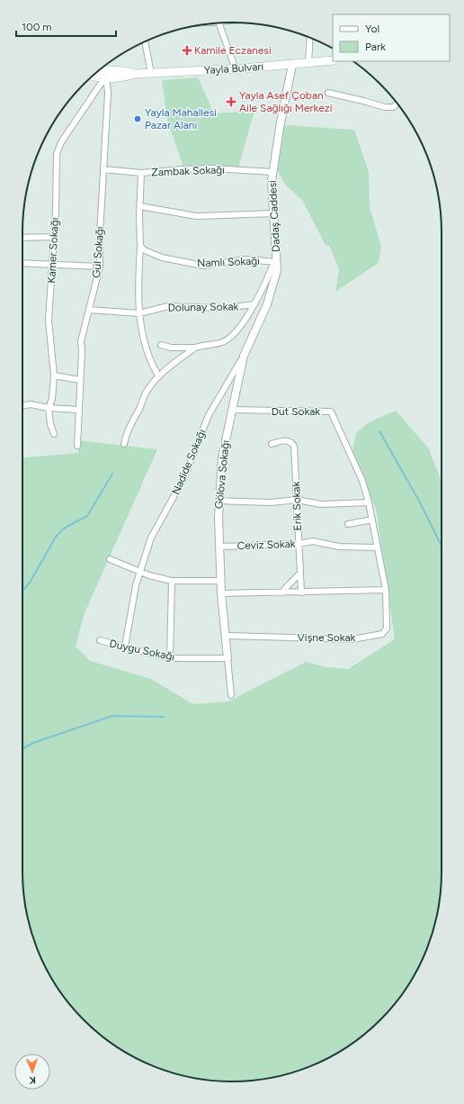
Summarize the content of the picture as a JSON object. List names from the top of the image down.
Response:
{
  "streets": {
    "main road": ["Yayla Bulvarı"],
    "street": [
      "Zambak Sokağı",
      "Dadaş Caddesi",
      "Kamer Sokağı",
      "Gül Sokağı",
      "Namlı Sokağı",
      "Dolunay Sokak",
      "Dut Sokak",
      "Nadide Sokağı",
      "Gölova Sokağı",
      "Erik Sokak",
      "Ceviz Sokak",
      "Vişne Sokak",
      "Duygu Sokağı"
    ]
  },
  "crossings": [
    ["Yayla Bulvarı", "Dadaş Caddesi"],
    ["Yayla Bulvarı", "Kamer Sokağı"],
    ["Yayla Bulvarı", "Gül Sokağı"],
    ["Zambak Sokağı", "Dadaş Caddesi"],
    ["Zambak Sokağı", "Gül Sokağı"],
    ["Dadaş Caddesi", "Namlı Sokağı"],
    ["Dadaş Caddesi", "Dolunay Sokak"],
    ["Dadaş Caddesi", "Gölova Sokağı"],
    ["Kamer Sokağı", "Gül Sokağı"],
    ["Gül Sokağı", "Dolunay Sokak"],
    ["Namlı Sokağı", "Gölova Sokağı"],
    ["Dut Sokak", "Gölova Sokağı"],
    ["Nadide Sokağı", "Gölova Sokağı"],
    ["Nadide Sokağı", "Duygu Sokağı"],
    ["Gölova Sokağı", "Ceviz Sokak"],
    ["Gölova Sokağı", "Vişne Sokak"],
    ["Gölova Sokağı", "Duygu Sokağı"],
    ["Erik Sokak", "Ceviz Sokak"]
  ],
  "places": {
    "health": ["Kamile Eczanesi", "Yayla Asef Çoban Aile Sağlığı Merkezi"],
    "other": ["Yayla Mahallesi Pazar Alanı"]
  },
  "legend": ["Yol", "Park"],
  "scale_bar": "100 m",
  "north": "bottom"
}
